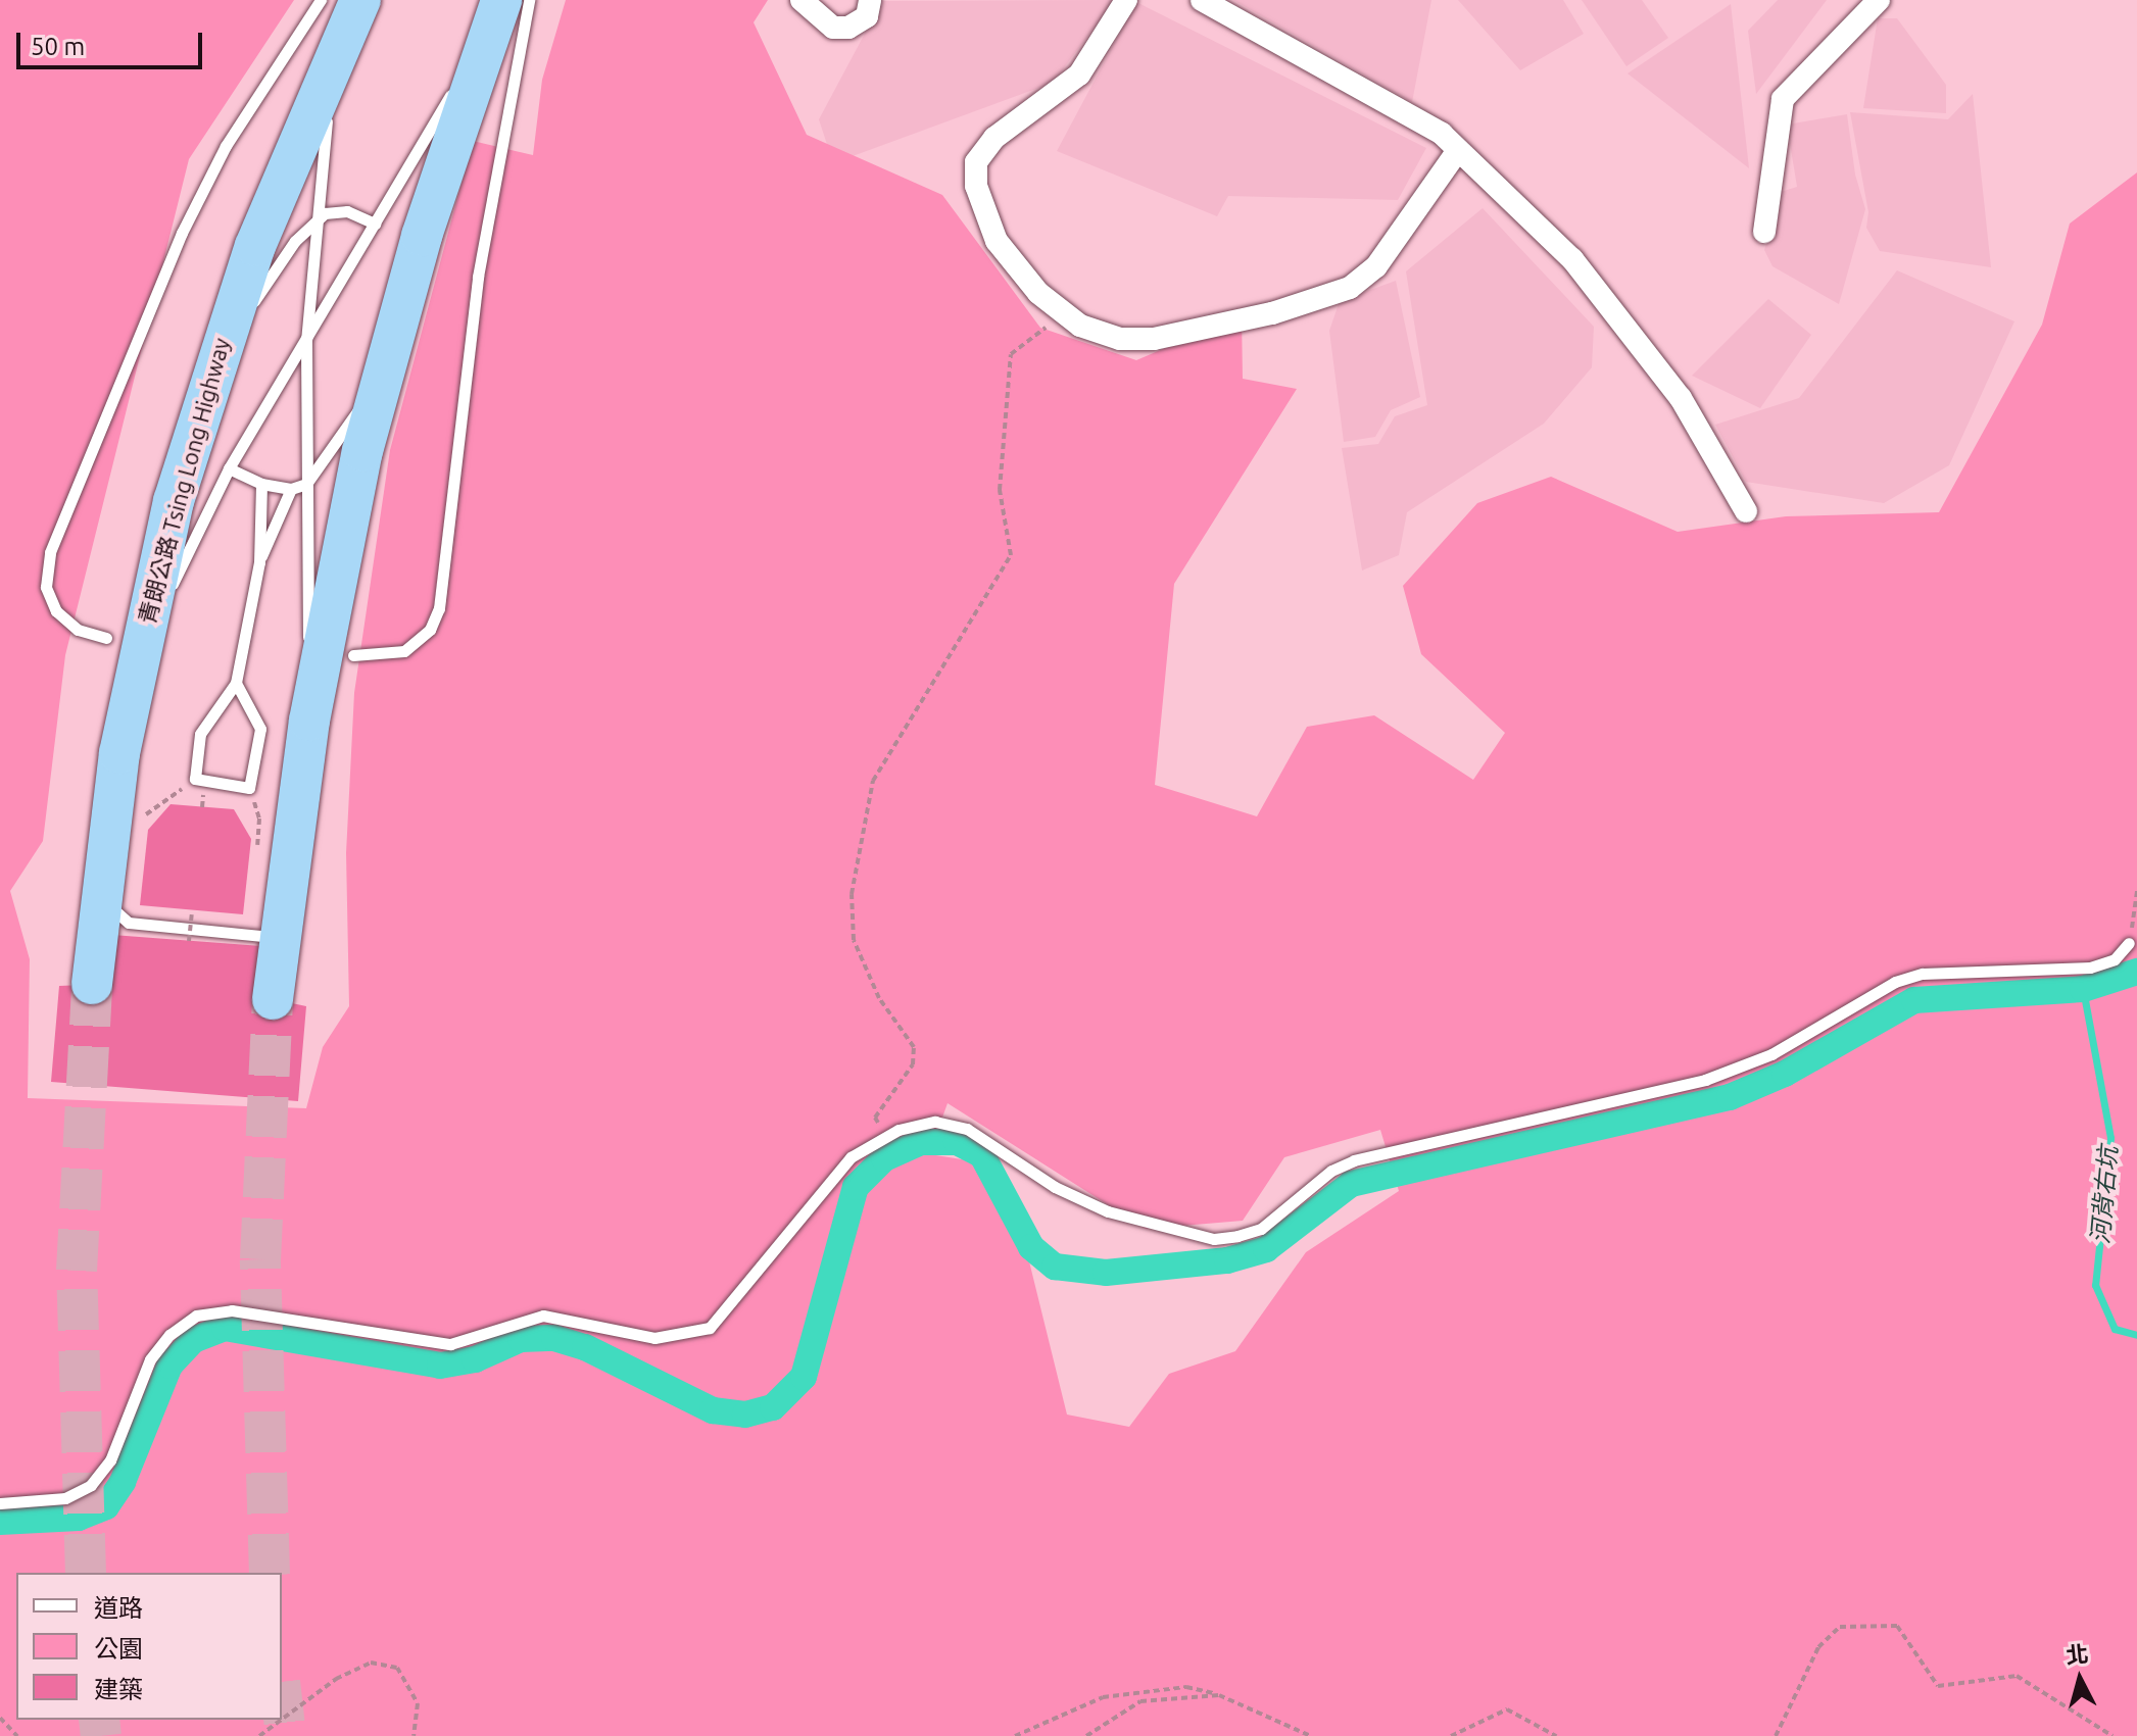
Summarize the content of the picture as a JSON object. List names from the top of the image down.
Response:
{
  "streets": {
    "highway": ["青朗公路 Tsing Long Highway"]
  },
  "water": ["河背右坑"],
  "legend": ["道路", "公園", "建築"],
  "scale_bar": "50 m",
  "north": "top"
}
